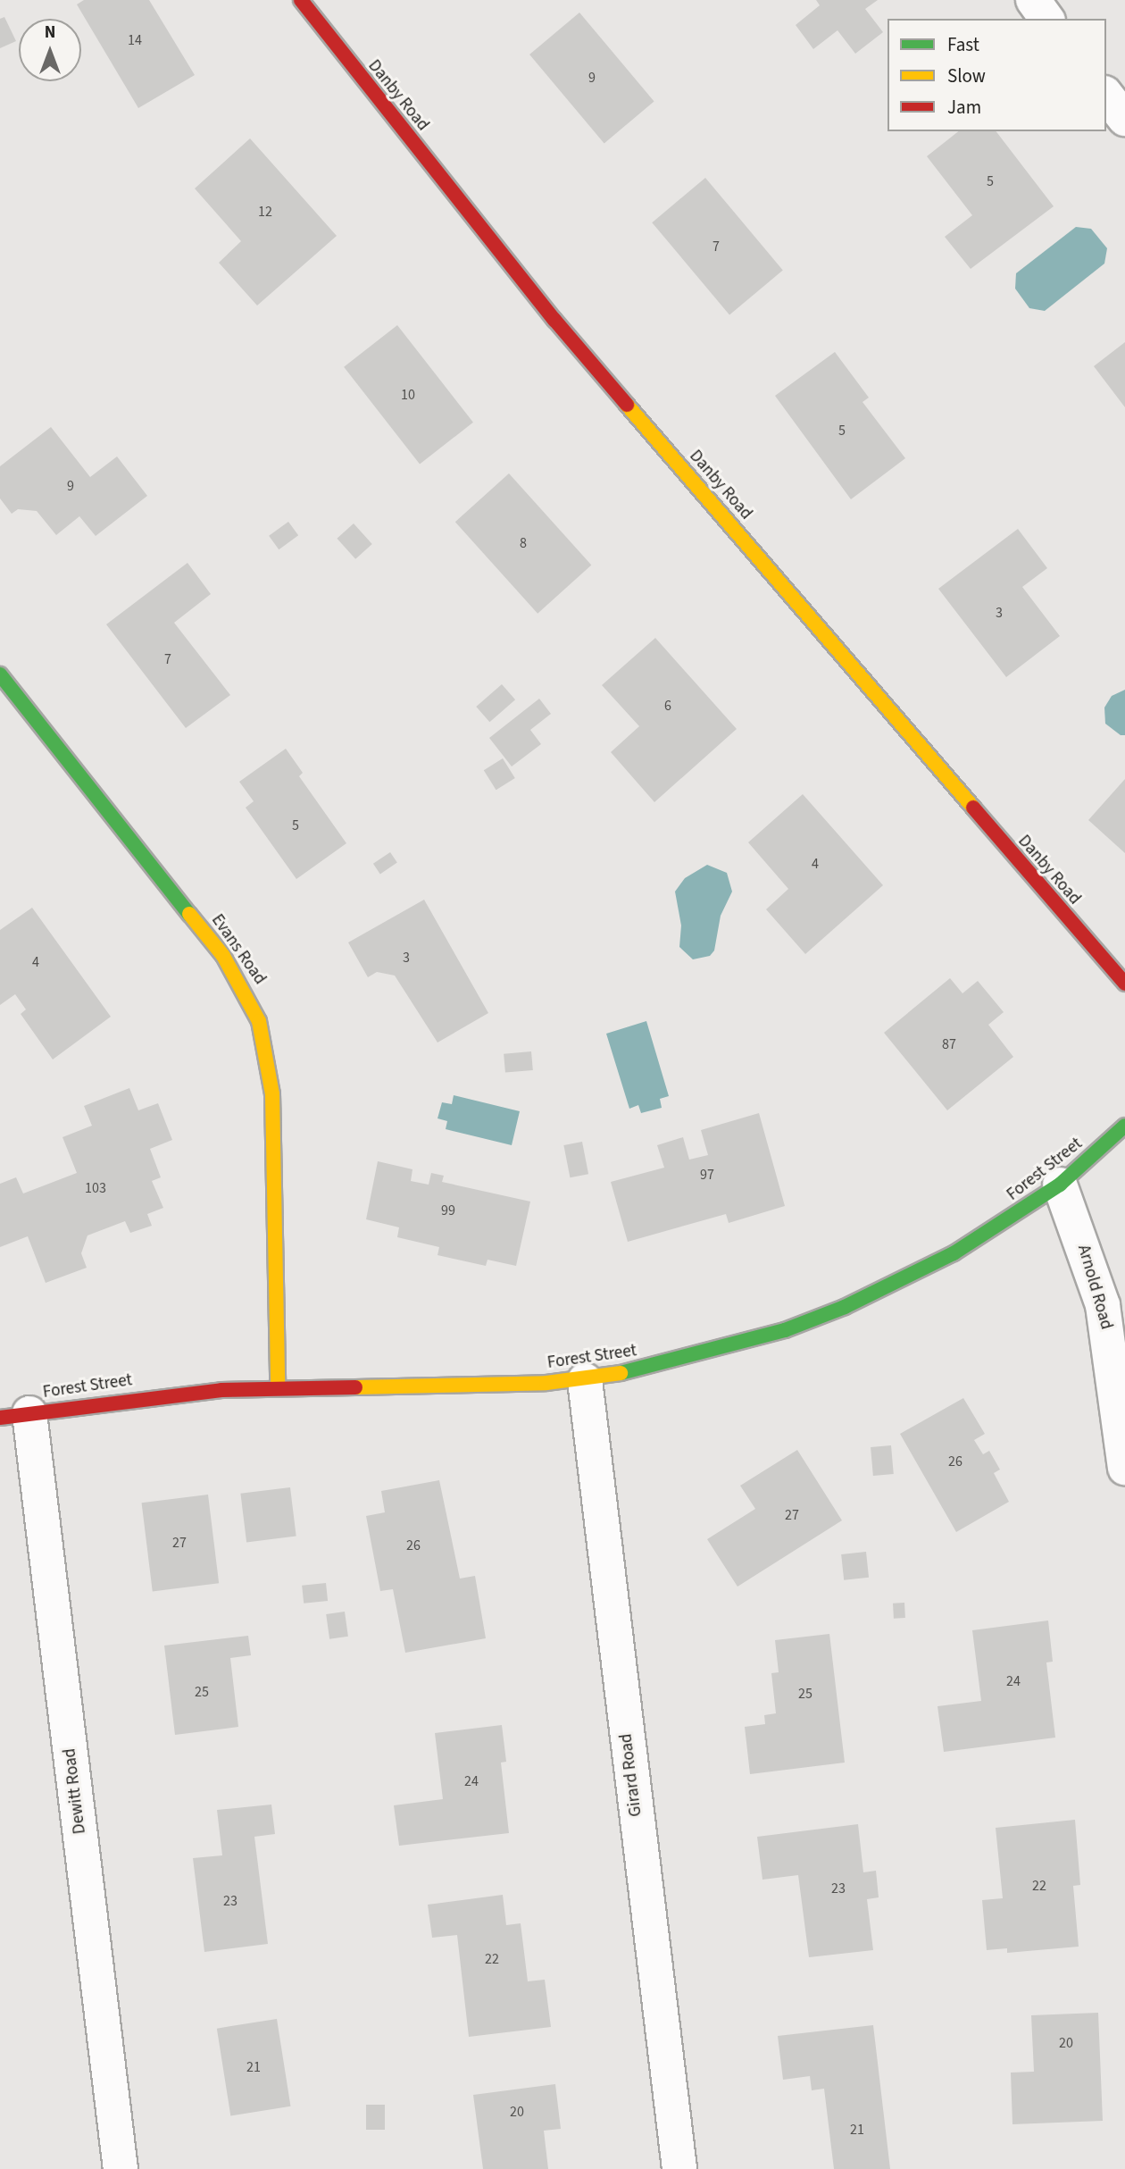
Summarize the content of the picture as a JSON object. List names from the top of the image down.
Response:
{
  "streets": {
    "street": [
      "Danby Road",
      "Evans Road",
      "Forest Street",
      "Arnold Road",
      "Girard Road",
      "Dewitt Road"
    ]
  },
  "crossings": [
    ["Evans Road", "Forest Street"],
    ["Forest Street", "Arnold Road"],
    ["Forest Street", "Girard Road"],
    ["Forest Street", "Dewitt Road"]
  ],
  "house_numbers": [
    "14",
    "9",
    "5",
    "12",
    "7",
    "10",
    "5",
    "9",
    "8",
    "3",
    "7",
    "6",
    "5",
    "4",
    "3",
    "4",
    "87",
    "97",
    "103",
    "99",
    "26",
    "27",
    "27",
    "26",
    "24",
    "25",
    "25",
    "24",
    "22",
    "23",
    "23",
    "22",
    "20",
    "21",
    "20",
    "21"
  ],
  "legend": ["Fast", "Slow", "Jam"],
  "north": "top"
}
